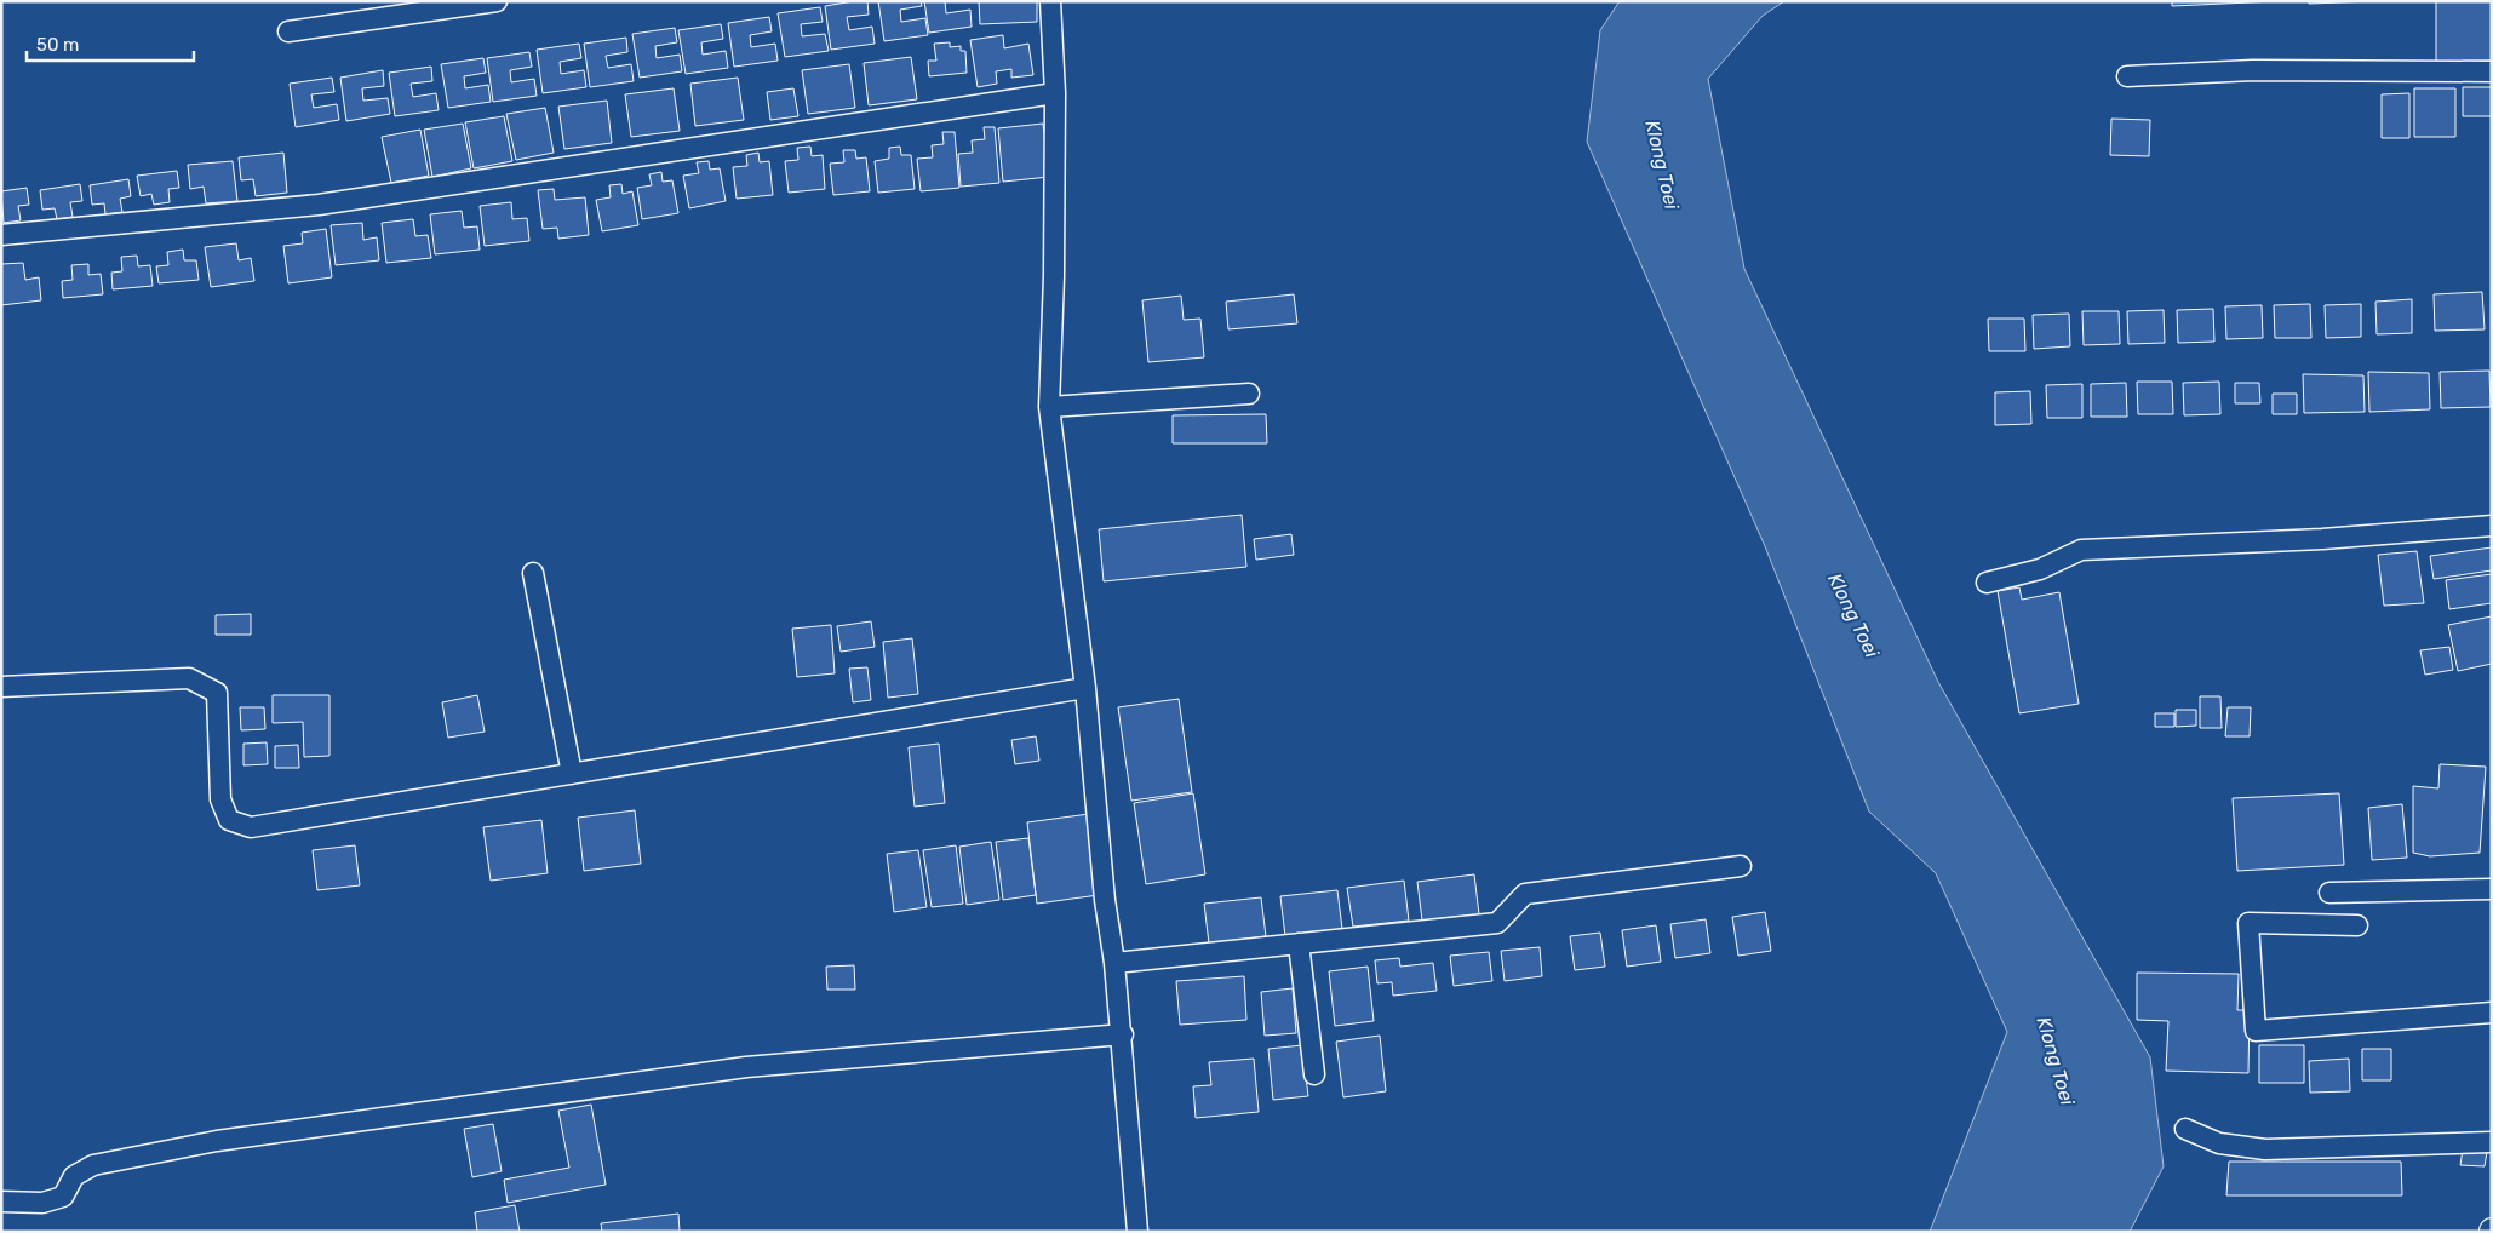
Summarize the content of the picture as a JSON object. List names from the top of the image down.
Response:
{
  "water": ["Klong Toei"],
  "scale_bar": "50 m"
}
